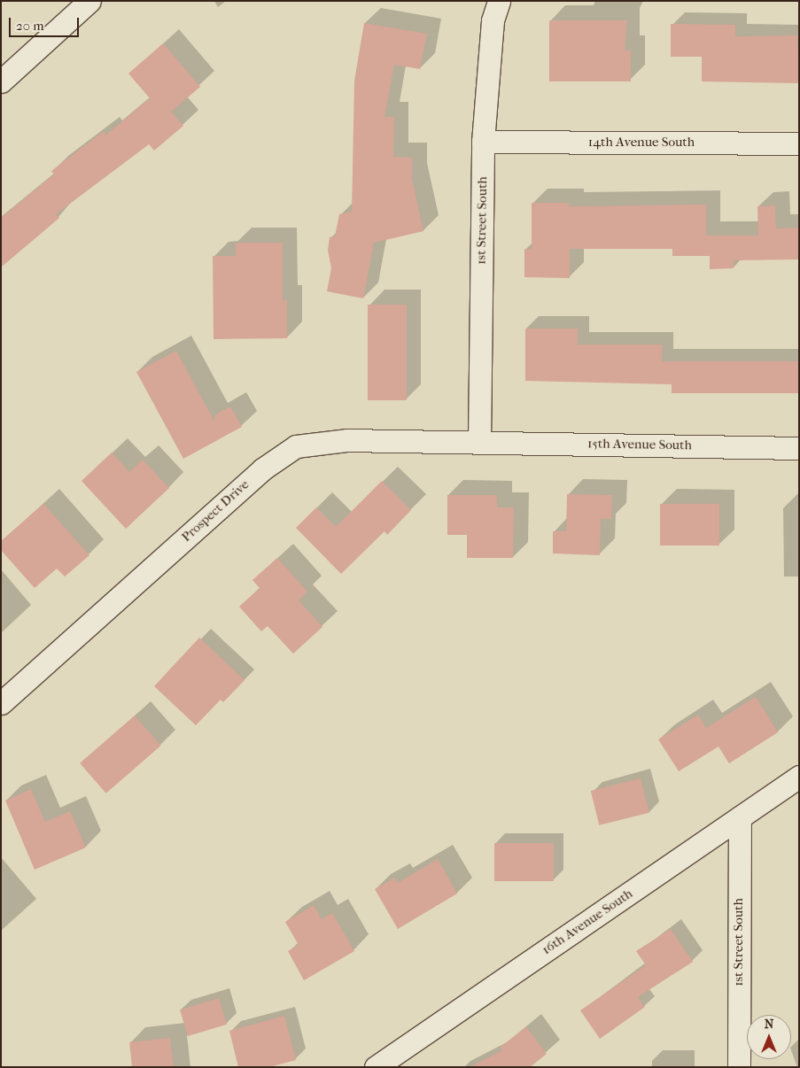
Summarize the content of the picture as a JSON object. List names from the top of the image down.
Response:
{
  "streets": {
    "street": [
      "14th Avenue South",
      "1st Street South",
      "15th Avenue South",
      "Prospect Drive",
      "16th Avenue South"
    ]
  },
  "crossings": [
    ["14th Avenue South", "1st Street South"],
    ["1st Street South", "15th Avenue South"],
    ["1st Street South", "Prospect Drive"],
    ["1st Street South", "16th Avenue South"],
    ["15th Avenue South", "Prospect Drive"]
  ],
  "scale_bar": "20 m",
  "north": "top"
}
